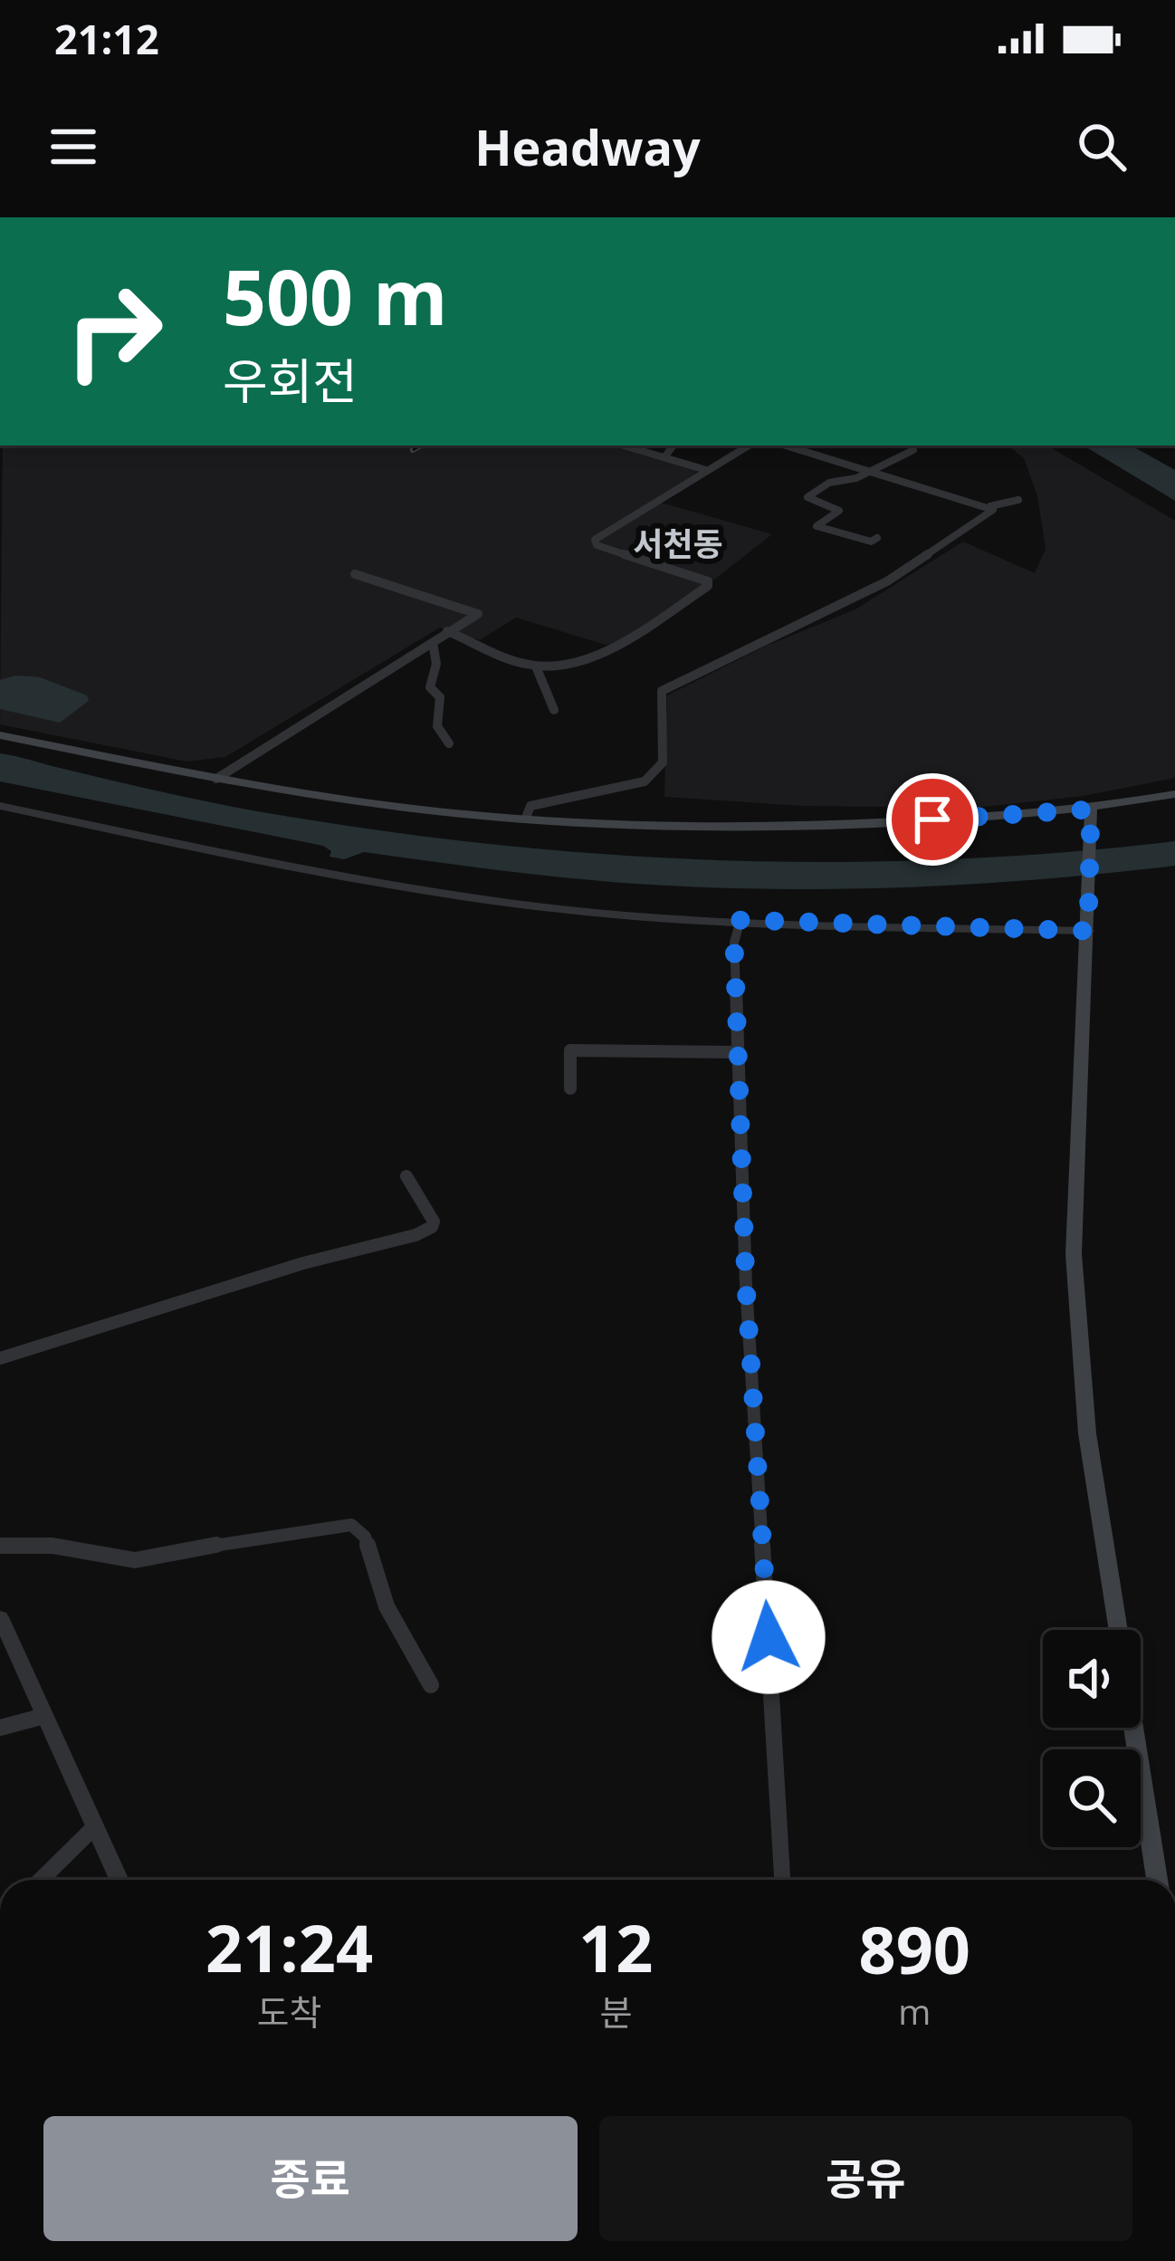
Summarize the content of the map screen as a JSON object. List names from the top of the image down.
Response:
{
  "districts": ["서천동"],
  "page": {
    "status": "21:12",
    "header": "Headway",
    "turn": ["500 m", "우회전"],
    "eta": [
      "21:24",
      "도착",
      "12",
      "분",
      "890",
      "m"
    ],
    "buttons": ["종료", "공유"]
  }
}
